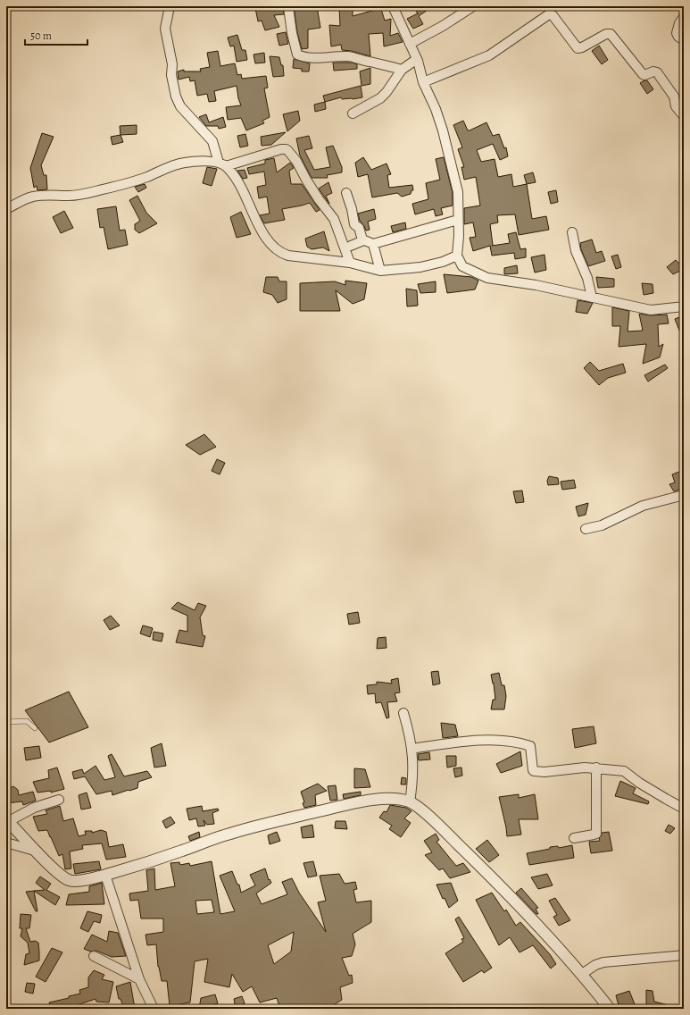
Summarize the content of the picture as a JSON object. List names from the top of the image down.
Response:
{
  "scale_bar": "50 m"
}
